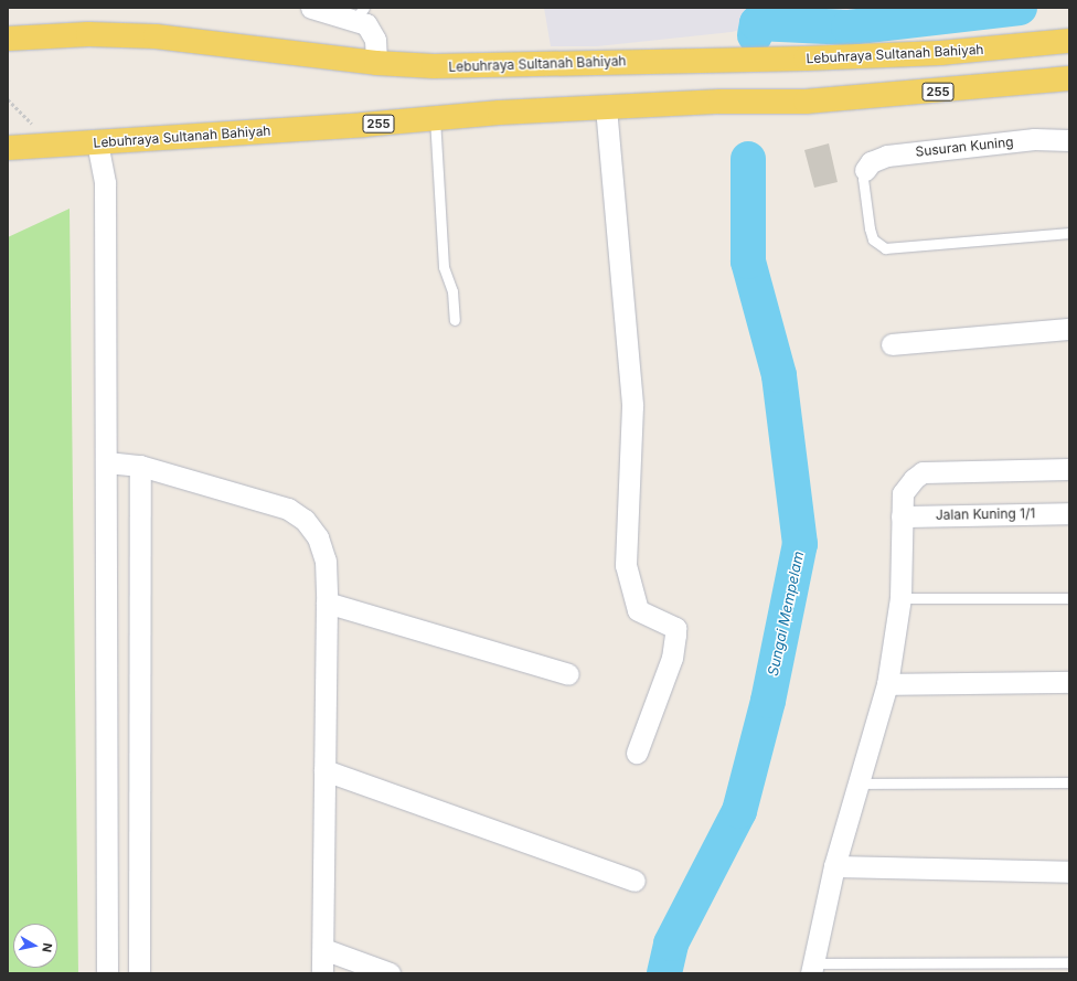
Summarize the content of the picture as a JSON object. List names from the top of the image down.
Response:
{
  "streets": {
    "main road": ["Lebuhraya Sultanah Bahiyah", "255"],
    "street": ["Susuran Kuning", "Jalan Kuning 1/1"]
  },
  "water": ["Sungai Mempelam"],
  "north": "right"
}
